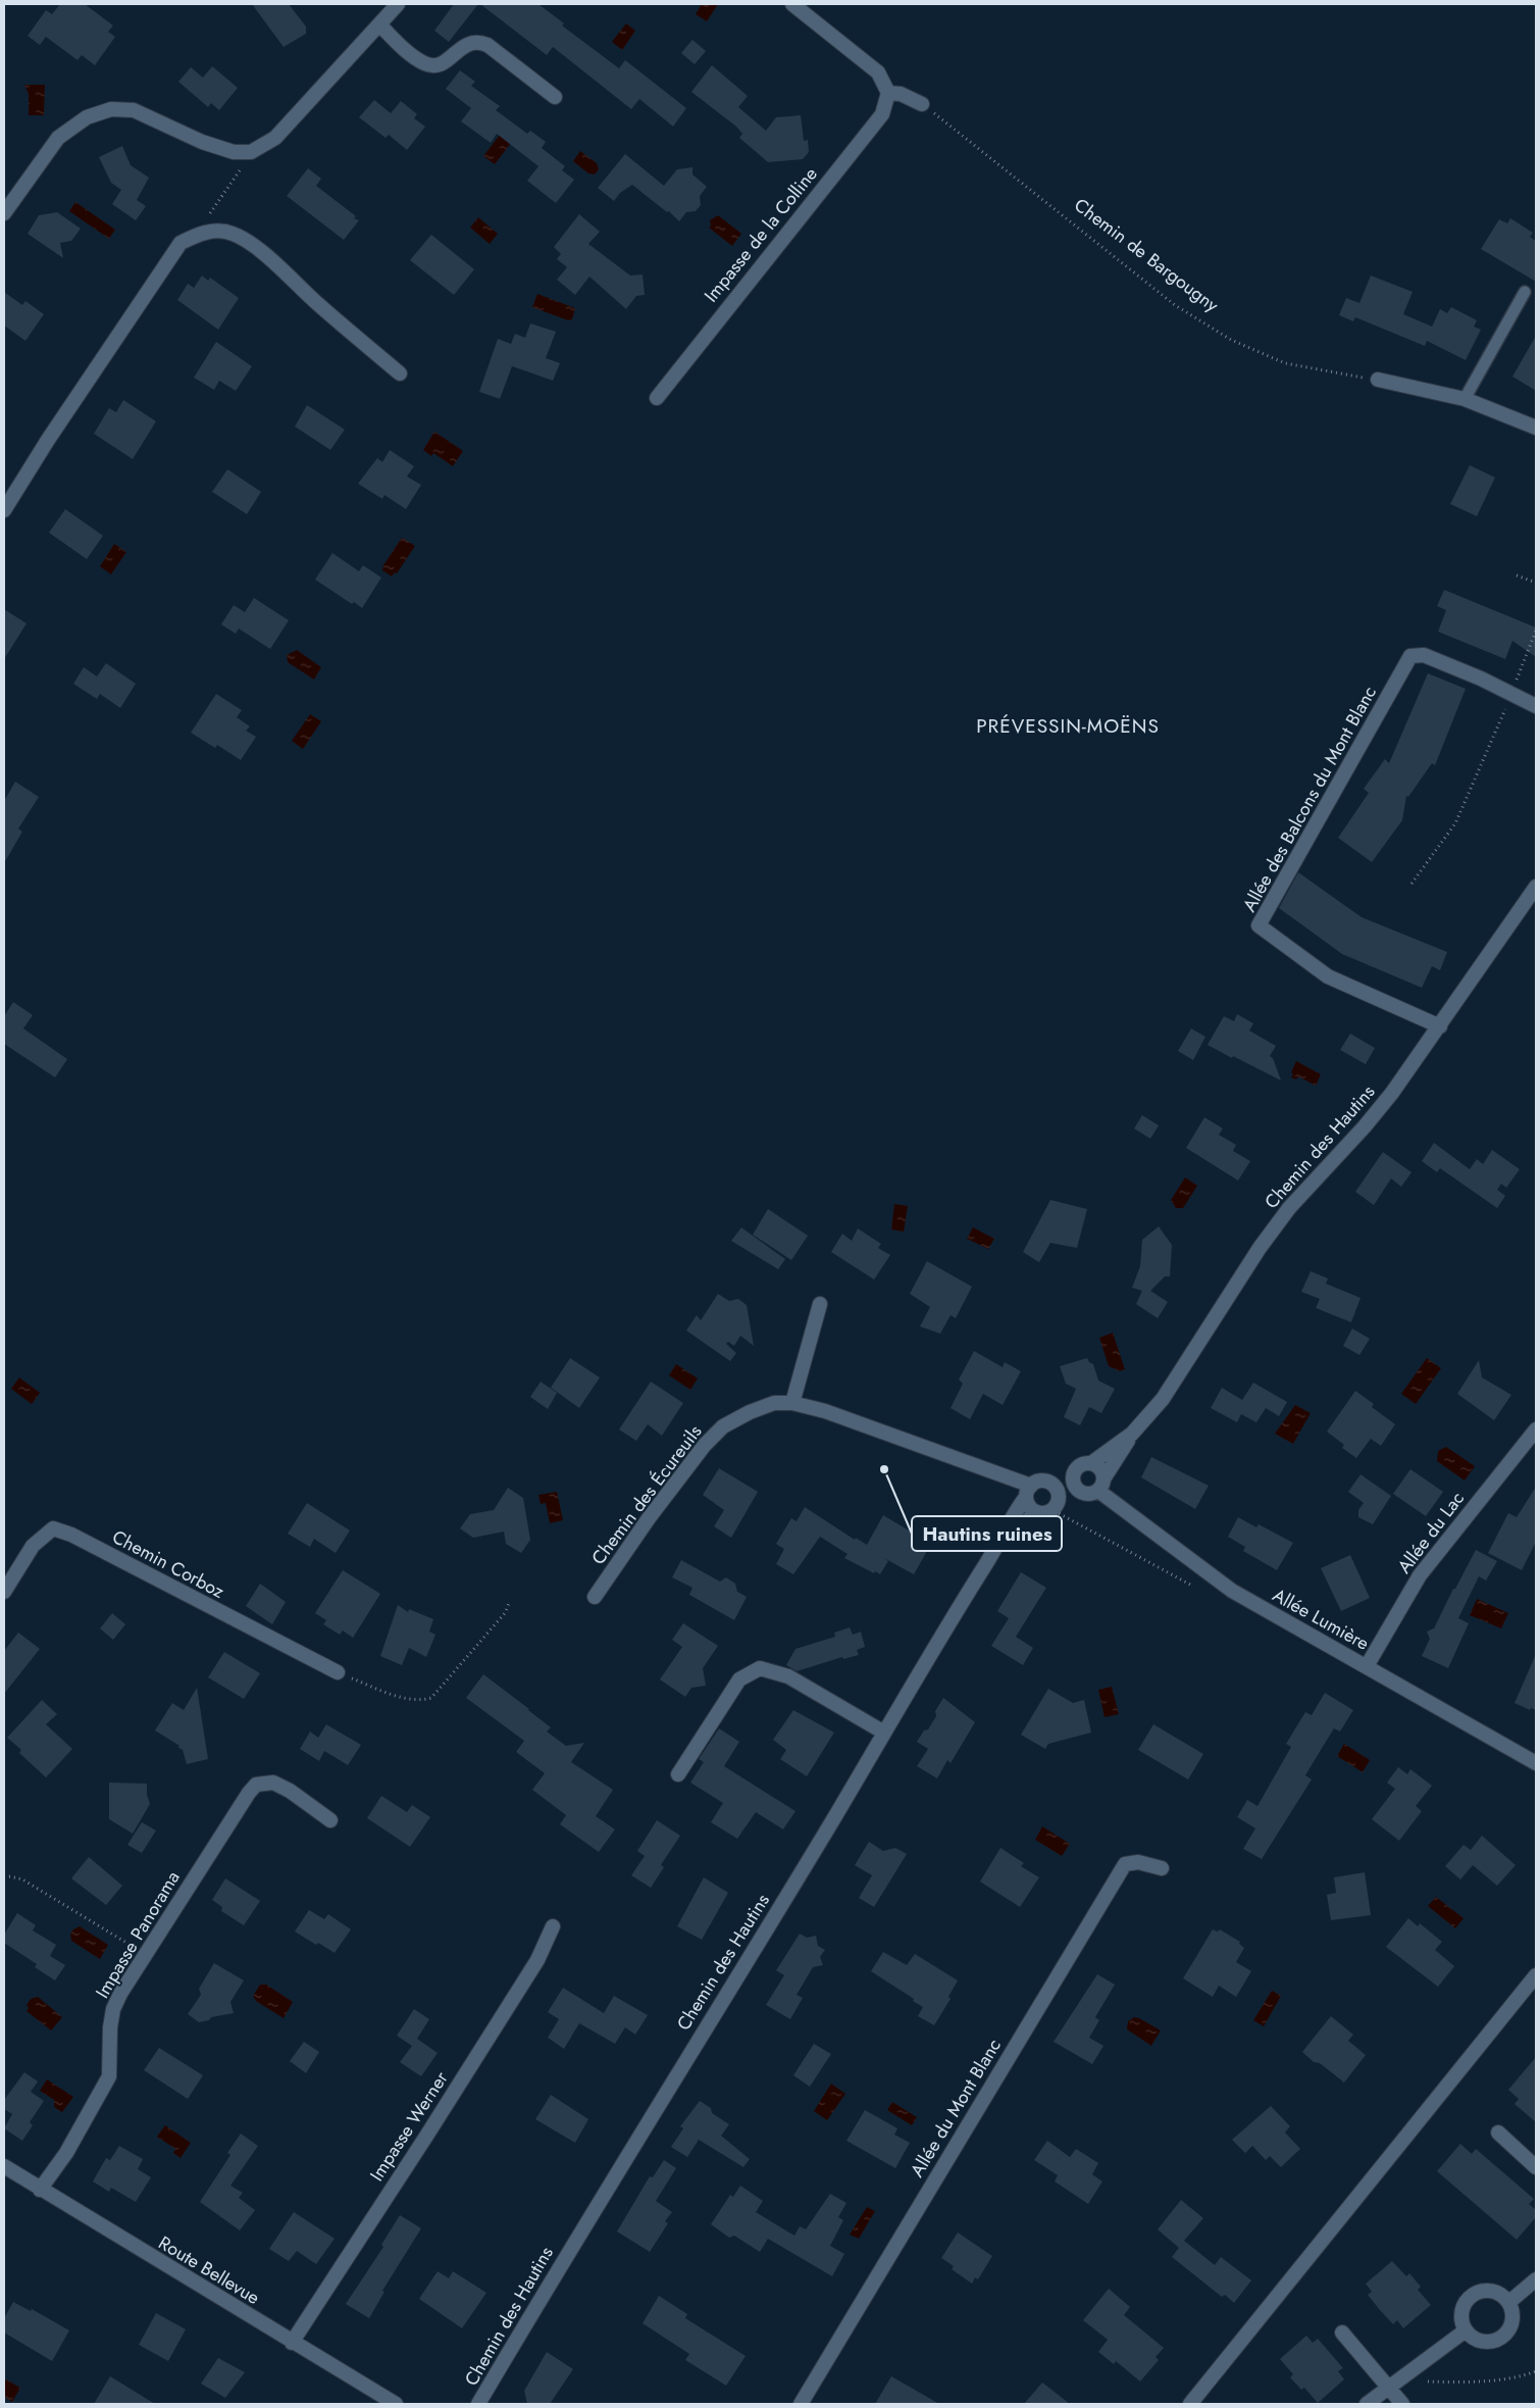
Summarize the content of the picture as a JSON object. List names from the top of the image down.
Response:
{
  "streets": {
    "street": [
      "Impasse de la Colline",
      "Allée des Balcons du Mont Blanc",
      "Chemin des Hautins",
      "Chemin des Écureuils",
      "Allée du Lac",
      "Chemin Corboz",
      "Allée Lumière",
      "Impasse Panorama",
      "Allée du Mont Blanc",
      "Impasse Werner",
      "Route Bellevue"
    ],
    "path": ["Chemin de Bargougny"]
  },
  "crossings": [
    ["Allée des Balcons du Mont Blanc", "Chemin des Hautins"],
    ["Chemin des Hautins", "Chemin des Écureuils"],
    ["Chemin des Hautins", "Allée Lumière"],
    ["Allée du Lac", "Allée Lumière"],
    ["Impasse Panorama", "Route Bellevue"],
    ["Impasse Werner", "Route Bellevue"]
  ],
  "districts": ["PRÉVESSIN-MOËNS"],
  "places": ["Hautins ruines"]
}
